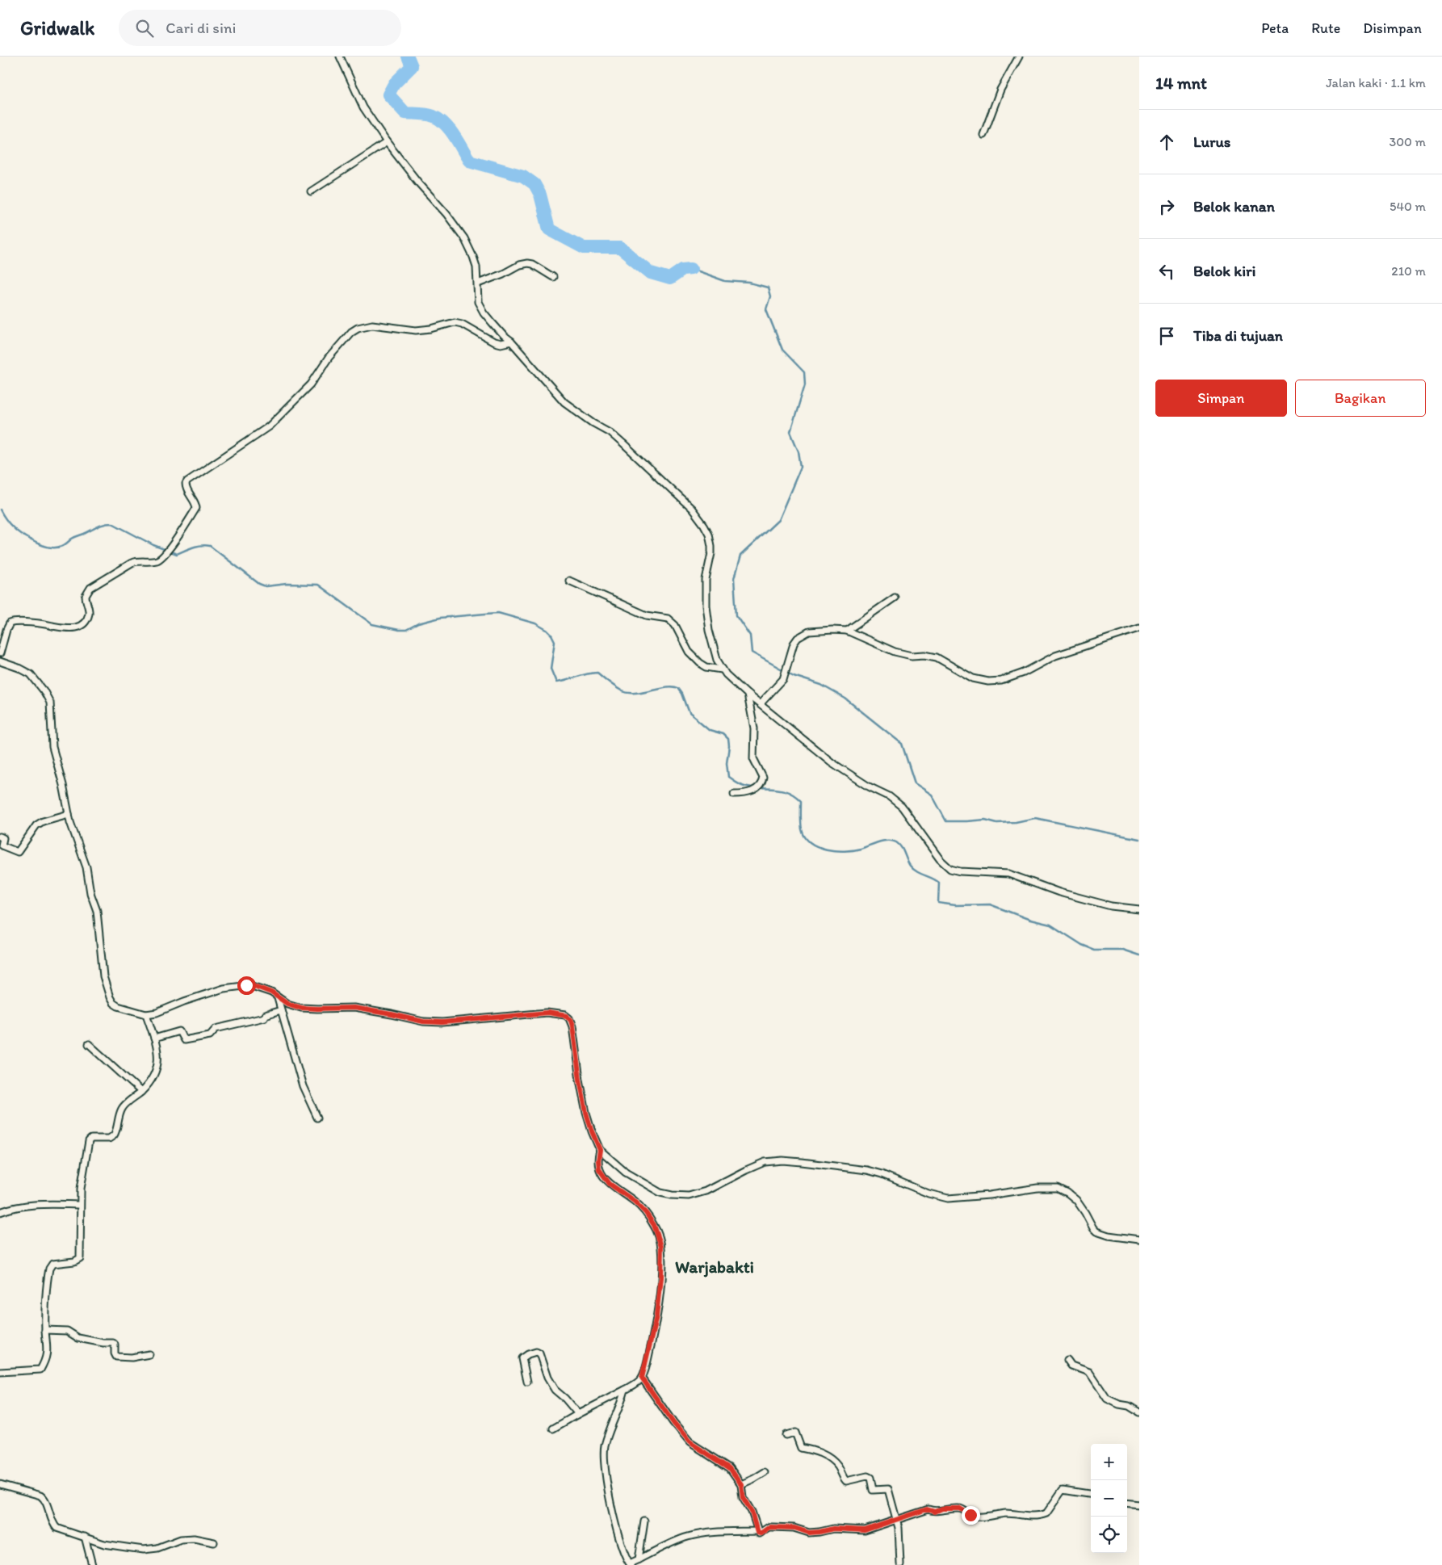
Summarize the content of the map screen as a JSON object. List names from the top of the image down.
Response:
{
  "districts": ["Warjabakti"],
  "page": {
    "header": "Gridwalk",
    "search": "Cari di sini",
    "nav": ["Peta", "Rute", "Disimpan"],
    "heading": ["14 mnt", "Jalan kaki · 1.1 km"],
    "list": [
      ["Lurus", "300 m"],
      ["Belok kanan", "540 m"],
      ["Belok kiri", "210 m"],
      "Tiba di tujuan"
    ],
    "buttons": ["Simpan", "Bagikan"],
    "map_buttons": ["+", "−"]
  }
}
